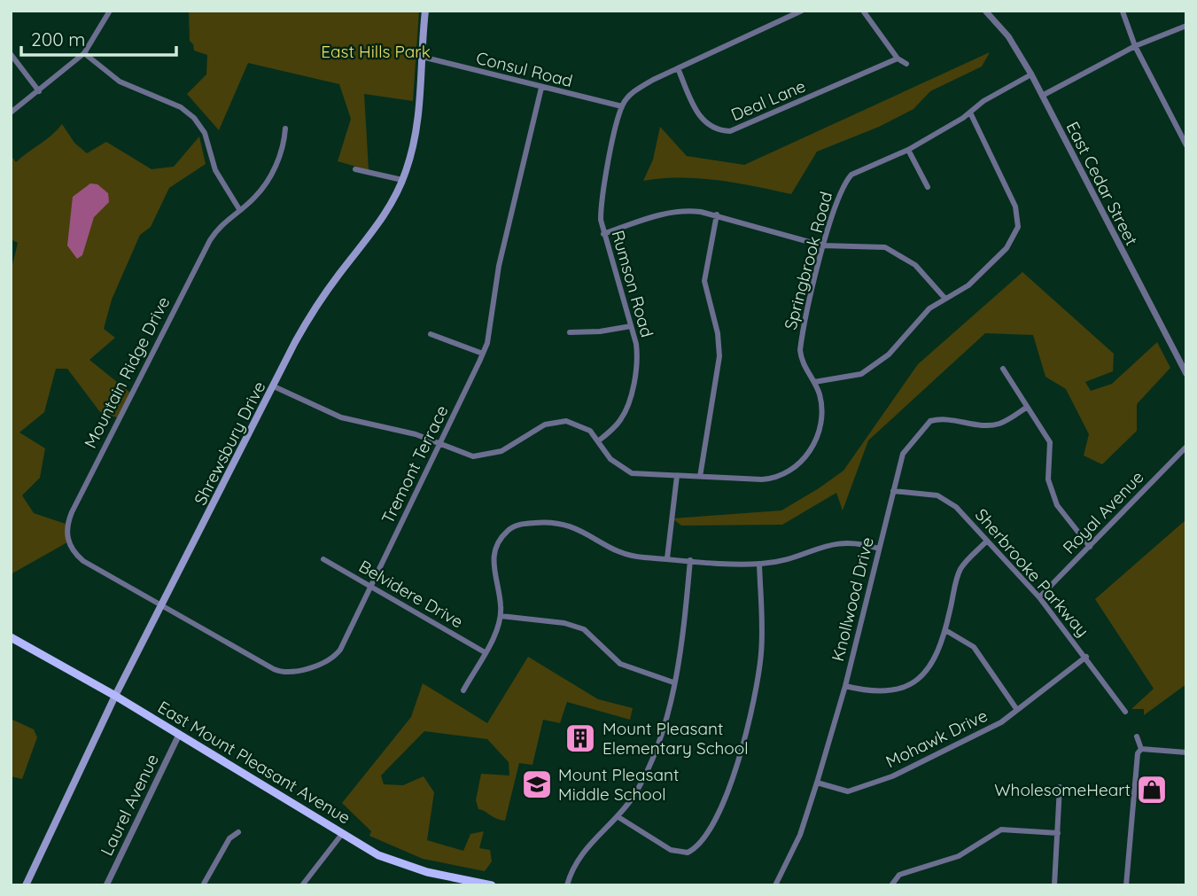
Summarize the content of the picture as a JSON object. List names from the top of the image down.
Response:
{
  "streets": {
    "main road": ["Shrewsbury Drive", "East Mount Pleasant Avenue"],
    "street": [
      "Consul Road",
      "Deal Lane",
      "East Cedar Street",
      "Springbrook Road",
      "Rumson Road",
      "Mountain Ridge Drive",
      "Tremont Terrace",
      "Royal Avenue",
      "Sherbrooke Parkway",
      "Belvidere Drive",
      "Knollwood Drive",
      "Mohawk Drive",
      "Laurel Avenue"
    ]
  },
  "crossings": [
    ["Consul Road", "Rumson Road"],
    ["Consul Road", "Shrewsbury Drive"],
    ["Consul Road", "Tremont Terrace"],
    ["East Cedar Street", "Springbrook Road"],
    ["Springbrook Road", "Rumson Road"],
    ["Springbrook Road", "Shrewsbury Drive"],
    ["Springbrook Road", "Tremont Terrace"],
    ["Mountain Ridge Drive", "Shrewsbury Drive"],
    ["Mountain Ridge Drive", "Tremont Terrace"],
    ["Shrewsbury Drive", "Tremont Terrace"],
    ["Shrewsbury Drive", "East Mount Pleasant Avenue"],
    ["Tremont Terrace", "Belvidere Drive"],
    ["Royal Avenue", "Sherbrooke Parkway"],
    ["Sherbrooke Parkway", "Knollwood Drive"],
    ["Sherbrooke Parkway", "Mohawk Drive"],
    ["Knollwood Drive", "Mohawk Drive"],
    ["East Mount Pleasant Avenue", "Laurel Avenue"]
  ],
  "parks": ["East Hills Park"],
  "places": {
    "building": ["Mount Pleasant Elementary School"],
    "school or university": ["Mount Pleasant Middle School"],
    "shop": ["WholesomeHeart"]
  },
  "scale_bar": "200 m"
}
